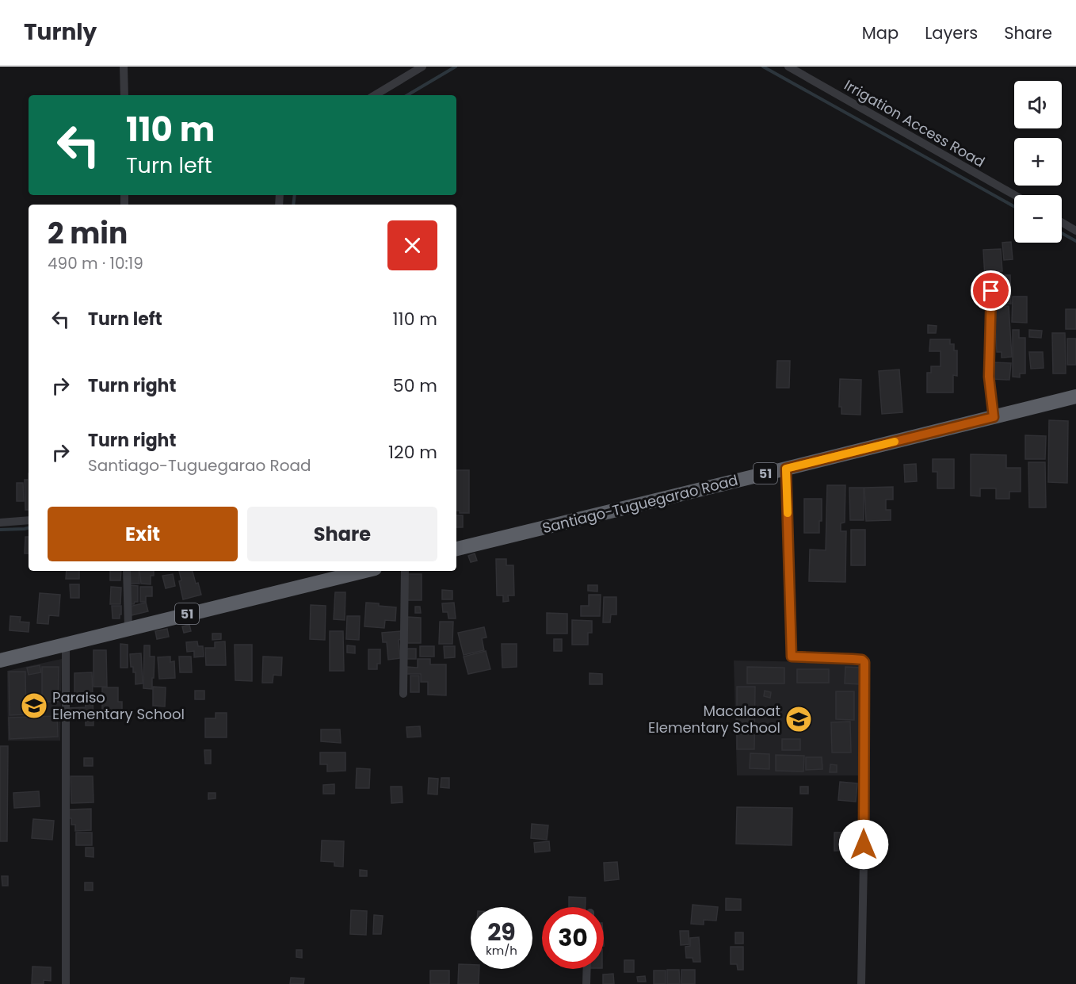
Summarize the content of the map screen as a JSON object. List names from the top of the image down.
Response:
{
  "streets": {
    "highway": ["51", "Santiago-Tuguegarao Road"],
    "street": ["Irrigation Access Road"]
  },
  "places": {
    "school or university": ["Paraiso Elementary School", "Macalaoat Elementary School"]
  },
  "page": {
    "header": "Turnly",
    "nav": ["Map", "Layers", "Share"],
    "map_buttons": ["+", "−"],
    "turn": ["110 m", "Turn left"],
    "heading": ["2 min", "490 m · 10:19"],
    "list": [
      {
        "name": "Turn left",
        "value": "110 m"
      },
      {
        "name": "Turn right",
        "value": "50 m"
      },
      {
        "name": "Turn right",
        "note": "Santiago-Tuguegarao Road",
        "value": "120 m"
      }
    ],
    "buttons": ["Exit", "Share"],
    "speed": "29 km/h",
    "limit": "30"
  }
}
